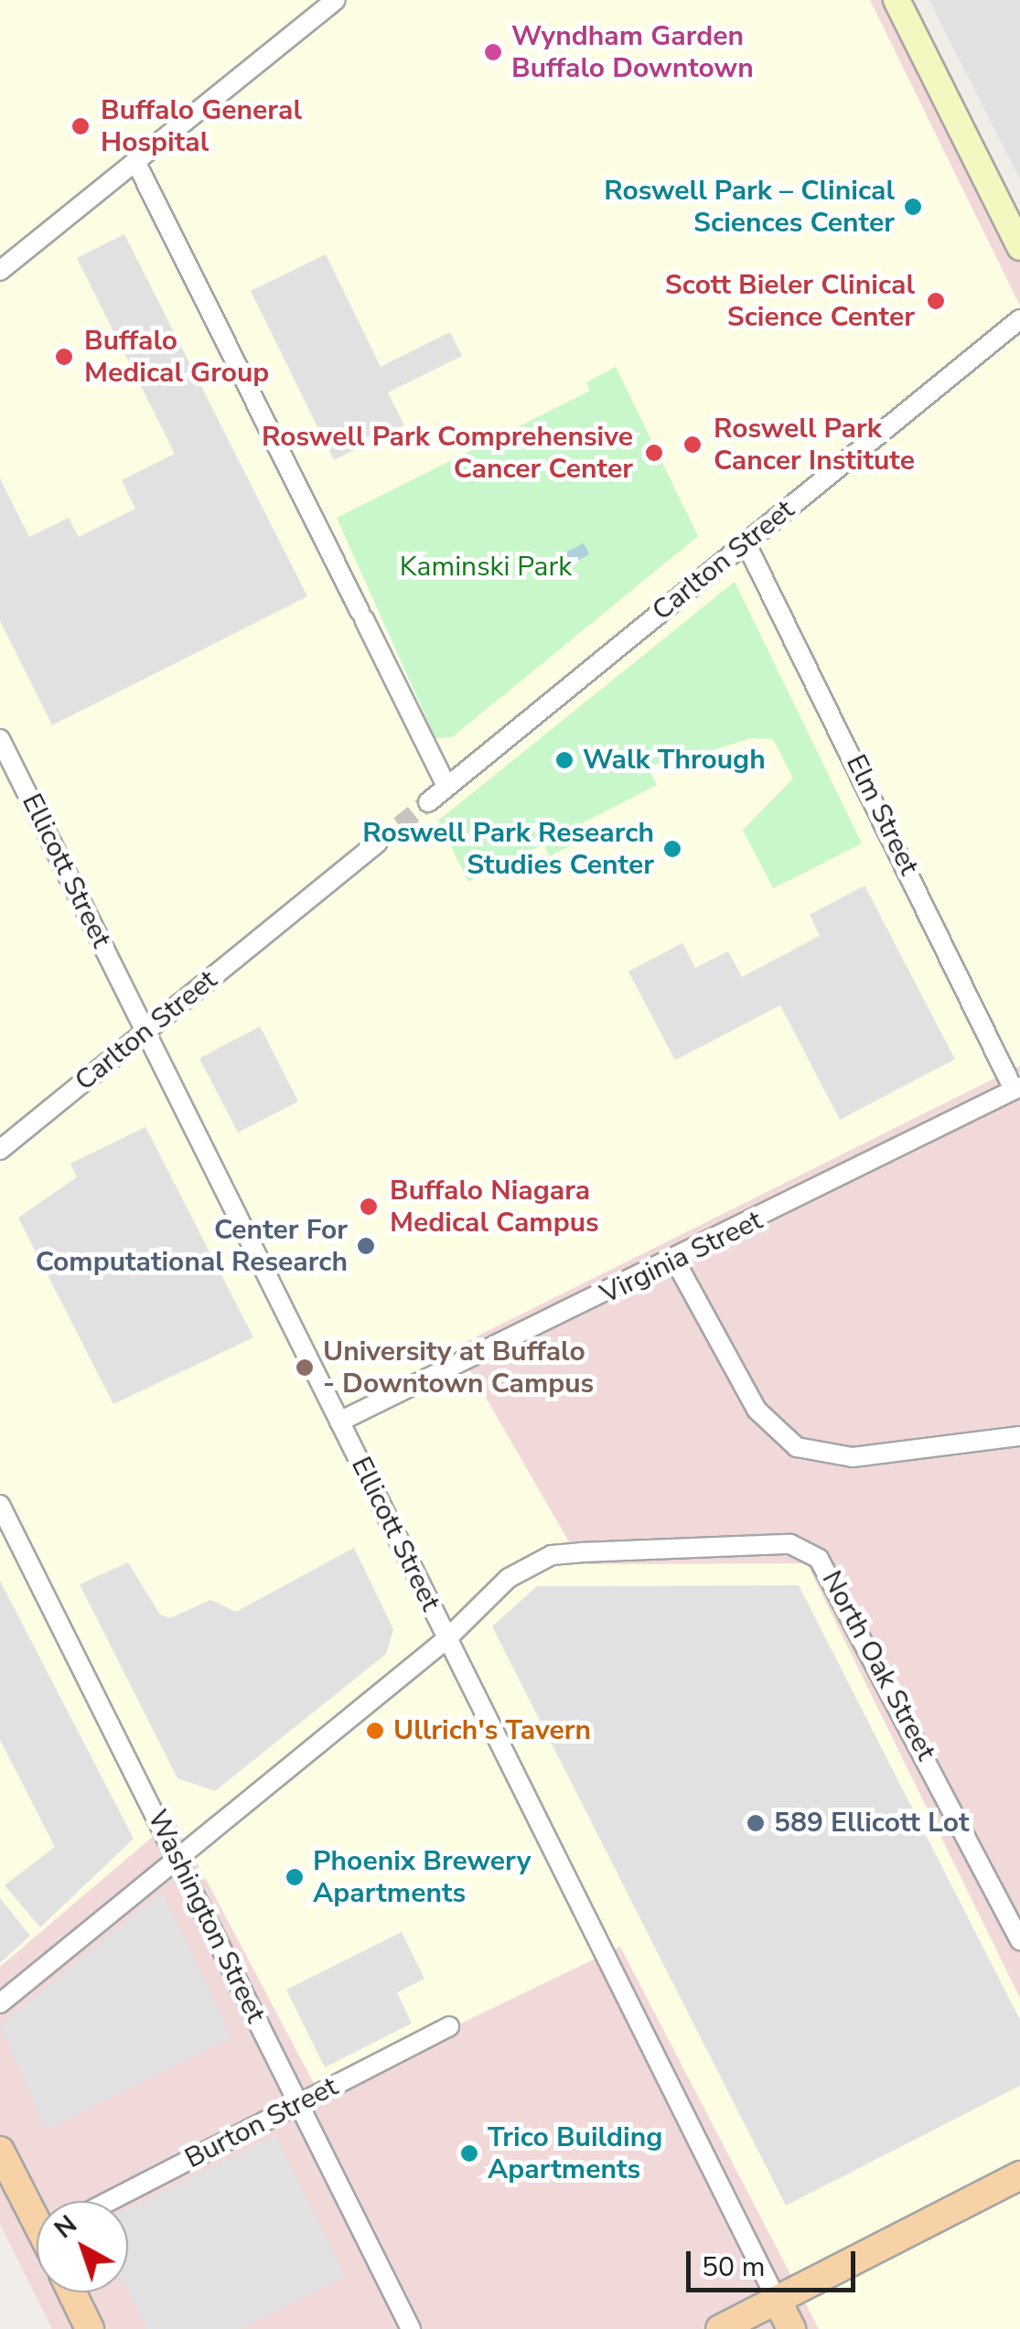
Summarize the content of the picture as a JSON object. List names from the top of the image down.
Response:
{
  "streets": {
    "main road": ["Ellicott Street"],
    "street": [
      "Carlton Street",
      "Elm Street",
      "Virginia Street",
      "North Oak Street",
      "Washington Street",
      "Burton Street"
    ]
  },
  "crossings": [
    ["Carlton Street", "Elm Street"],
    ["Carlton Street", "Ellicott Street"],
    ["Elm Street", "Virginia Street"],
    ["Ellicott Street", "Virginia Street"],
    ["Ellicott Street", "North Oak Street"],
    ["Washington Street", "Burton Street"]
  ],
  "parks": ["Kaminski Park"],
  "places": [
    "Wyndham Garden Buffalo Downtown",
    "Buffalo General Hospital",
    "Roswell Park – Clinical Sciences Center",
    "Scott Bieler Clinical Science Center",
    "Buffalo Medical Group",
    "Roswell Park Cancer Institute",
    "Roswell Park Comprehensive Cancer Center",
    "Walk Through",
    "Roswell Park Research Studies Center",
    "Buffalo Niagara Medical Campus",
    "Center For Computational Research",
    "University at Buffalo - Downtown Campus",
    "Ullrich's Tavern",
    "589 Ellicott Lot",
    "Phoenix Brewery Apartments",
    "Trico Building Apartments"
  ],
  "scale_bar": "50 m",
  "north": "top left"
}
